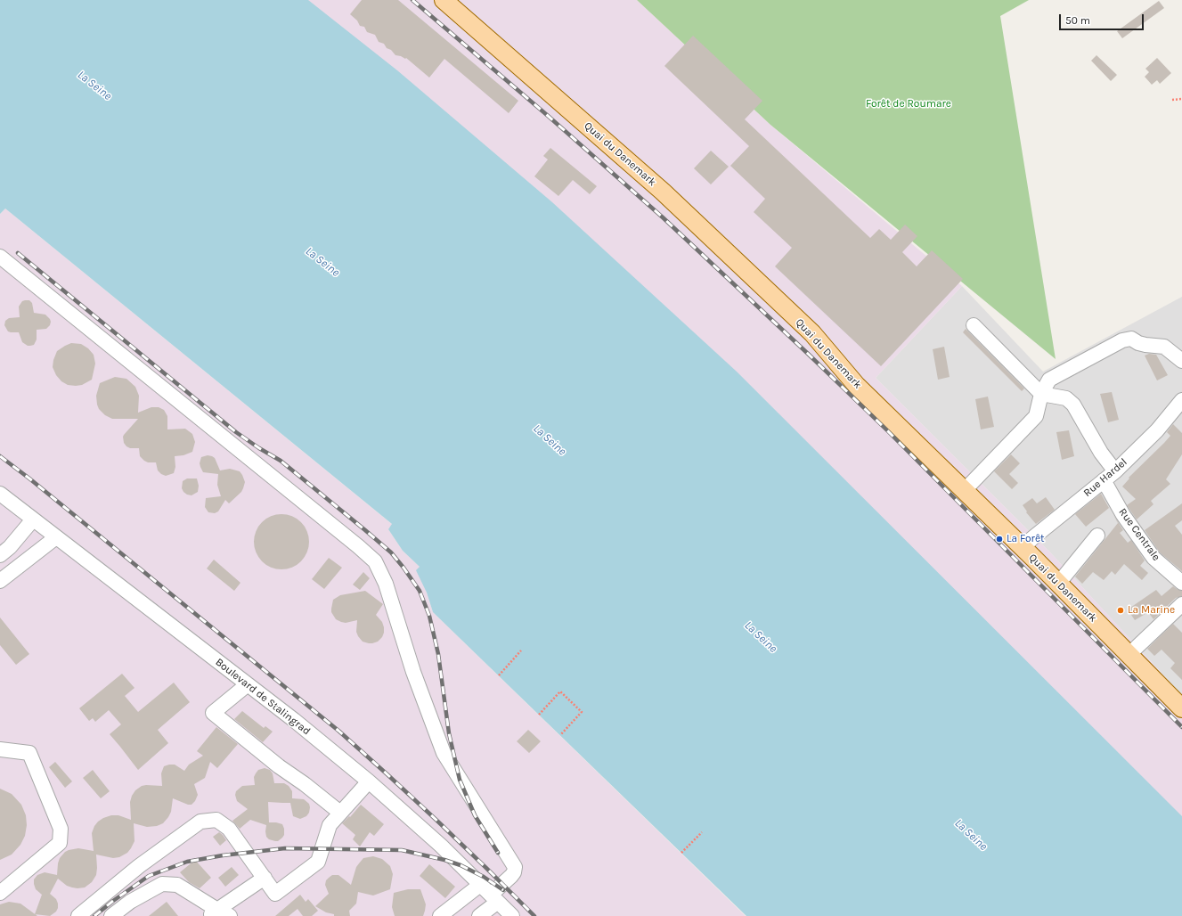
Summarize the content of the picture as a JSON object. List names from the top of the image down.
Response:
{
  "streets": {
    "main road": ["Quai du Danemark"],
    "street": ["Rue Hardel", "Rue Centrale", "Boulevard de Stalingrad"]
  },
  "crossings": [
    ["Quai du Danemark", "Rue Hardel"],
    ["Rue Hardel", "Rue Centrale"]
  ],
  "water": ["La Seine"],
  "parks": ["Forêt de Roumare"],
  "places": ["La Forêt", "La Marine"],
  "scale_bar": "50 m"
}
